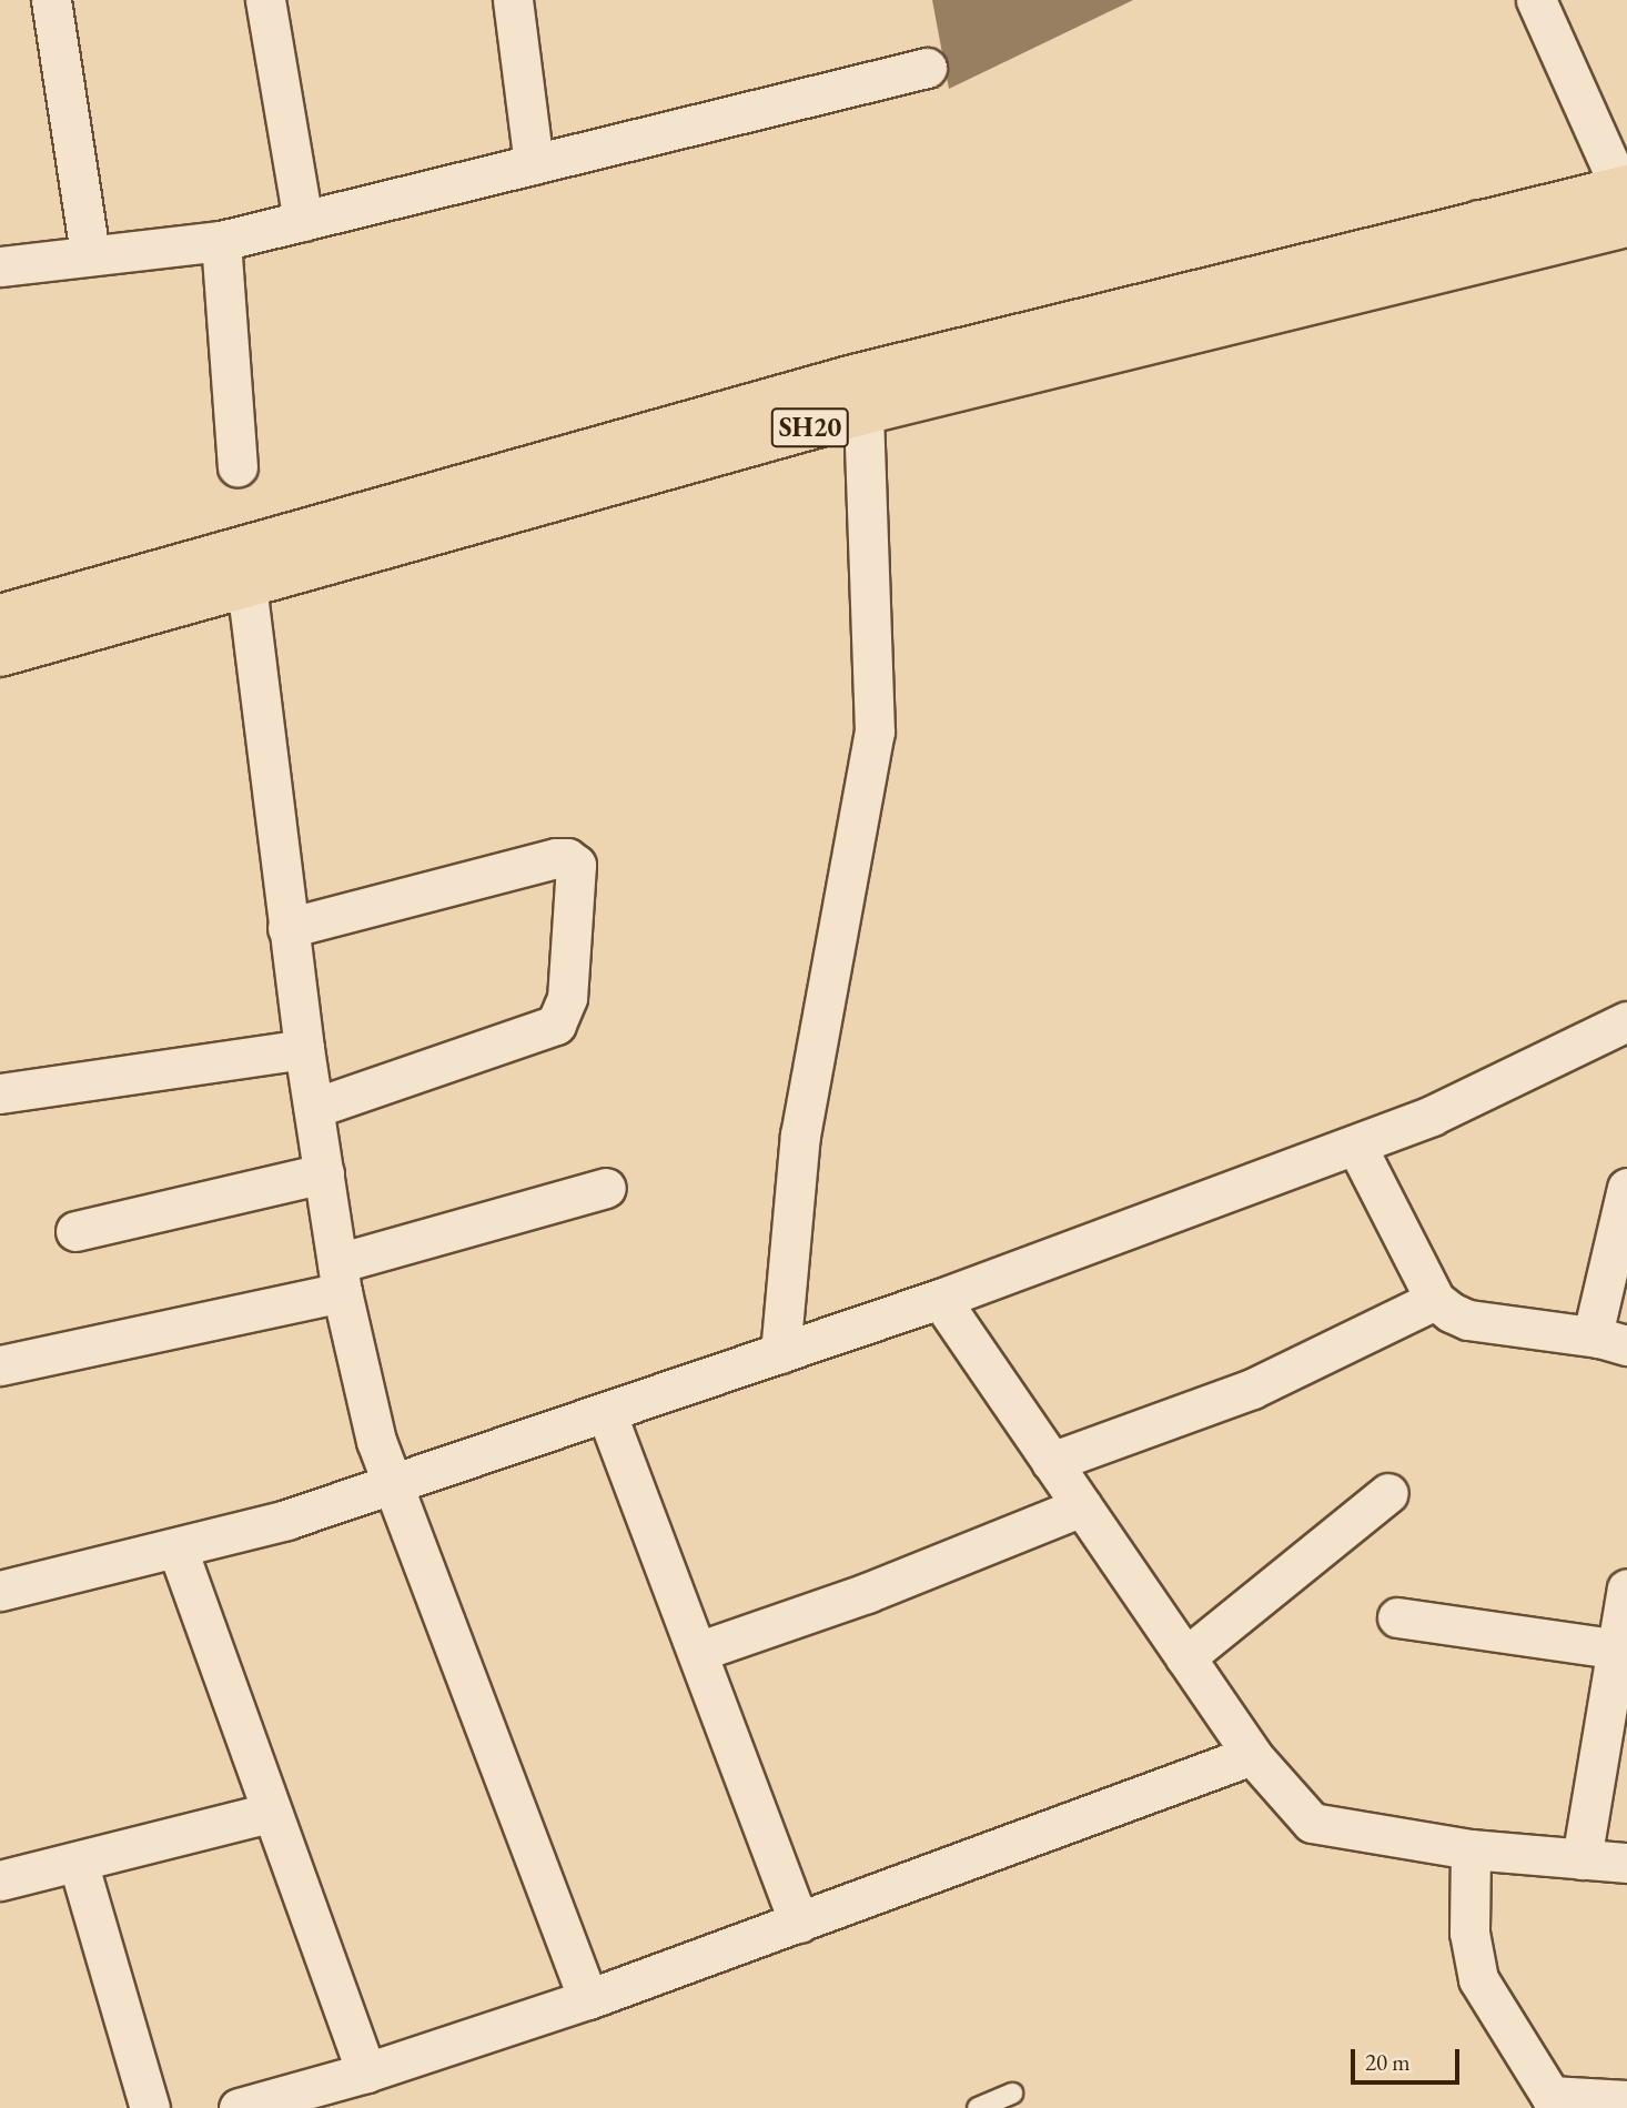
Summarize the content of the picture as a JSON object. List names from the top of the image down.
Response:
{
  "streets": {
    "main road": ["SH20"]
  },
  "scale_bar": "20 m"
}
